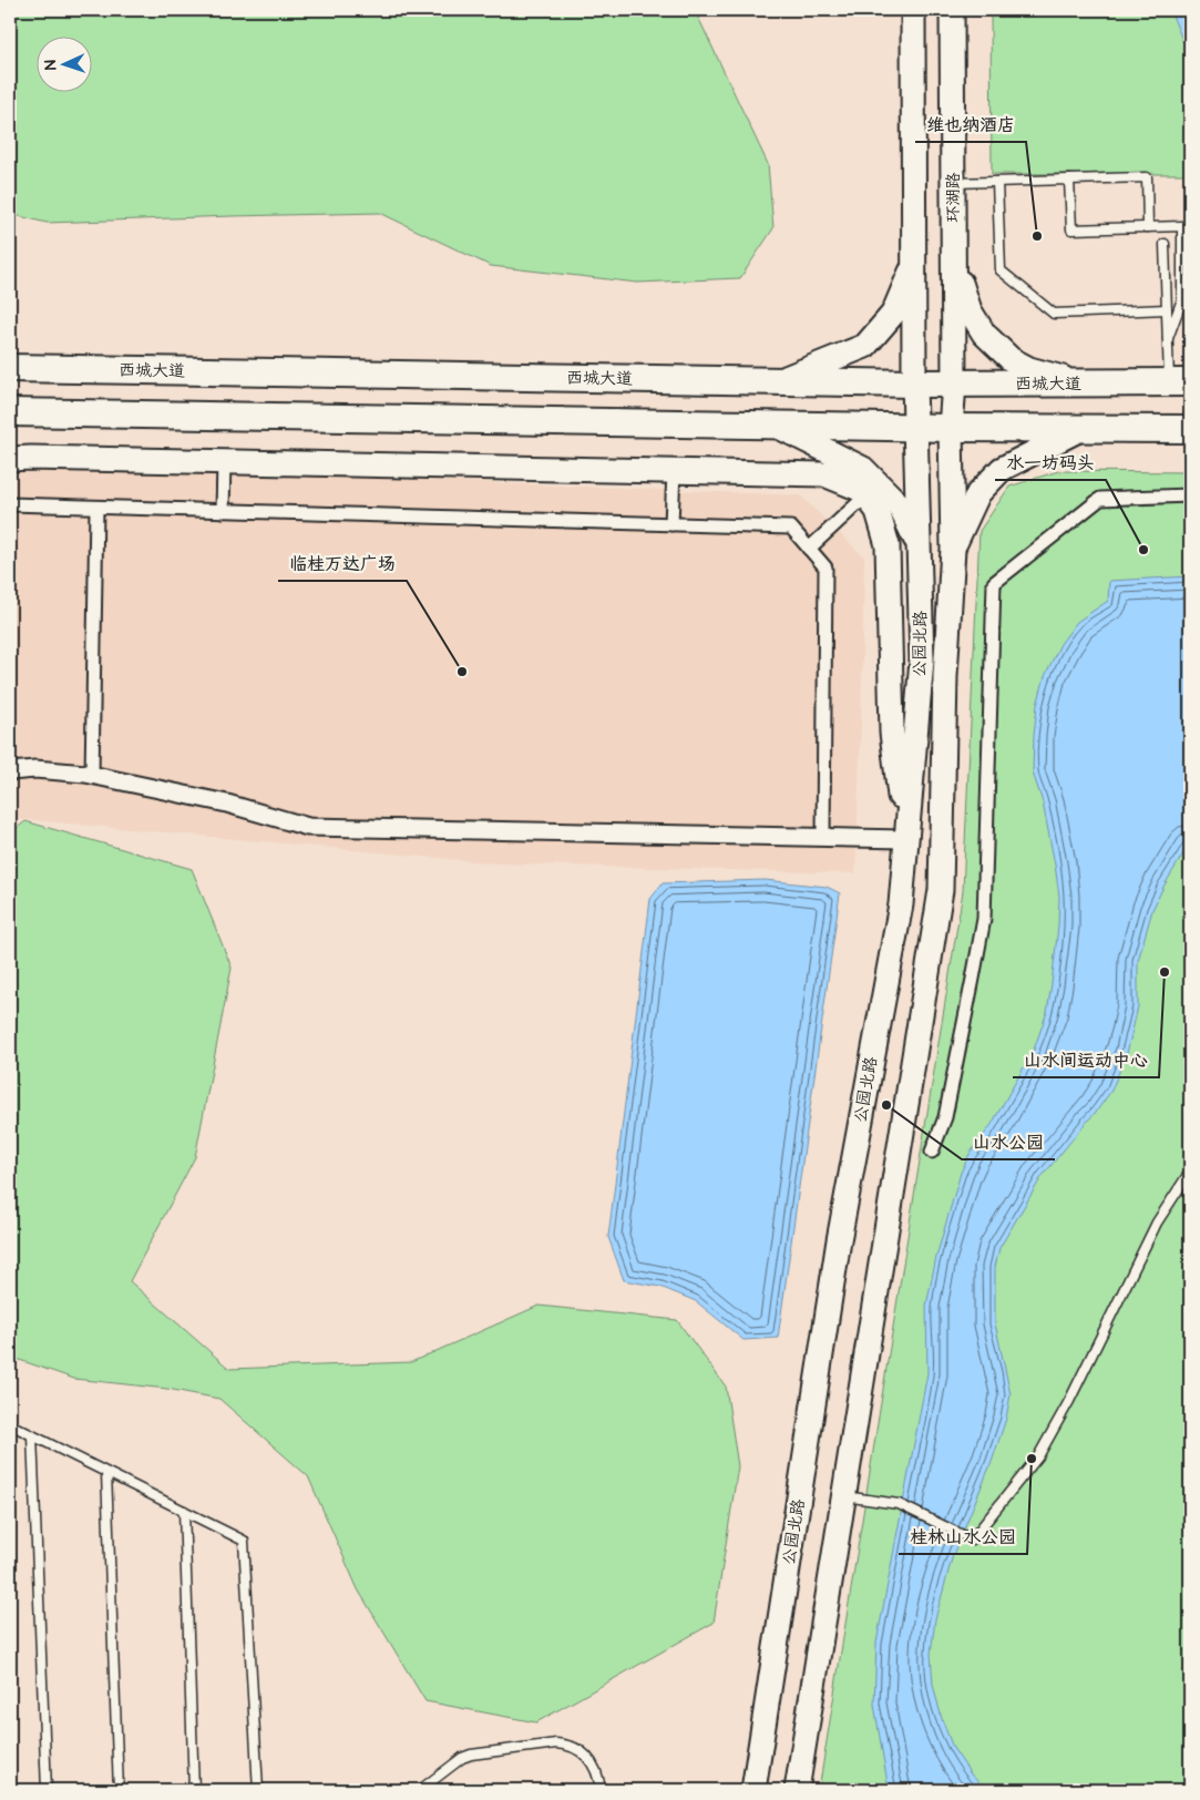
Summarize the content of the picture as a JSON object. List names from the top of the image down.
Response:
{
  "streets": {
    "highway": ["西城大道"],
    "main road": ["环湖路", "公园北路"]
  },
  "crossings": [
    ["环湖路", "西城大道"],
    ["环湖路", "公园北路"],
    ["西城大道", "公园北路"]
  ],
  "places": [
    "维也纳酒店",
    "水一坊码头",
    "临桂万达广场",
    "山水间运动中心",
    "山水公园",
    "桂林山水公园"
  ],
  "north": "left"
}
